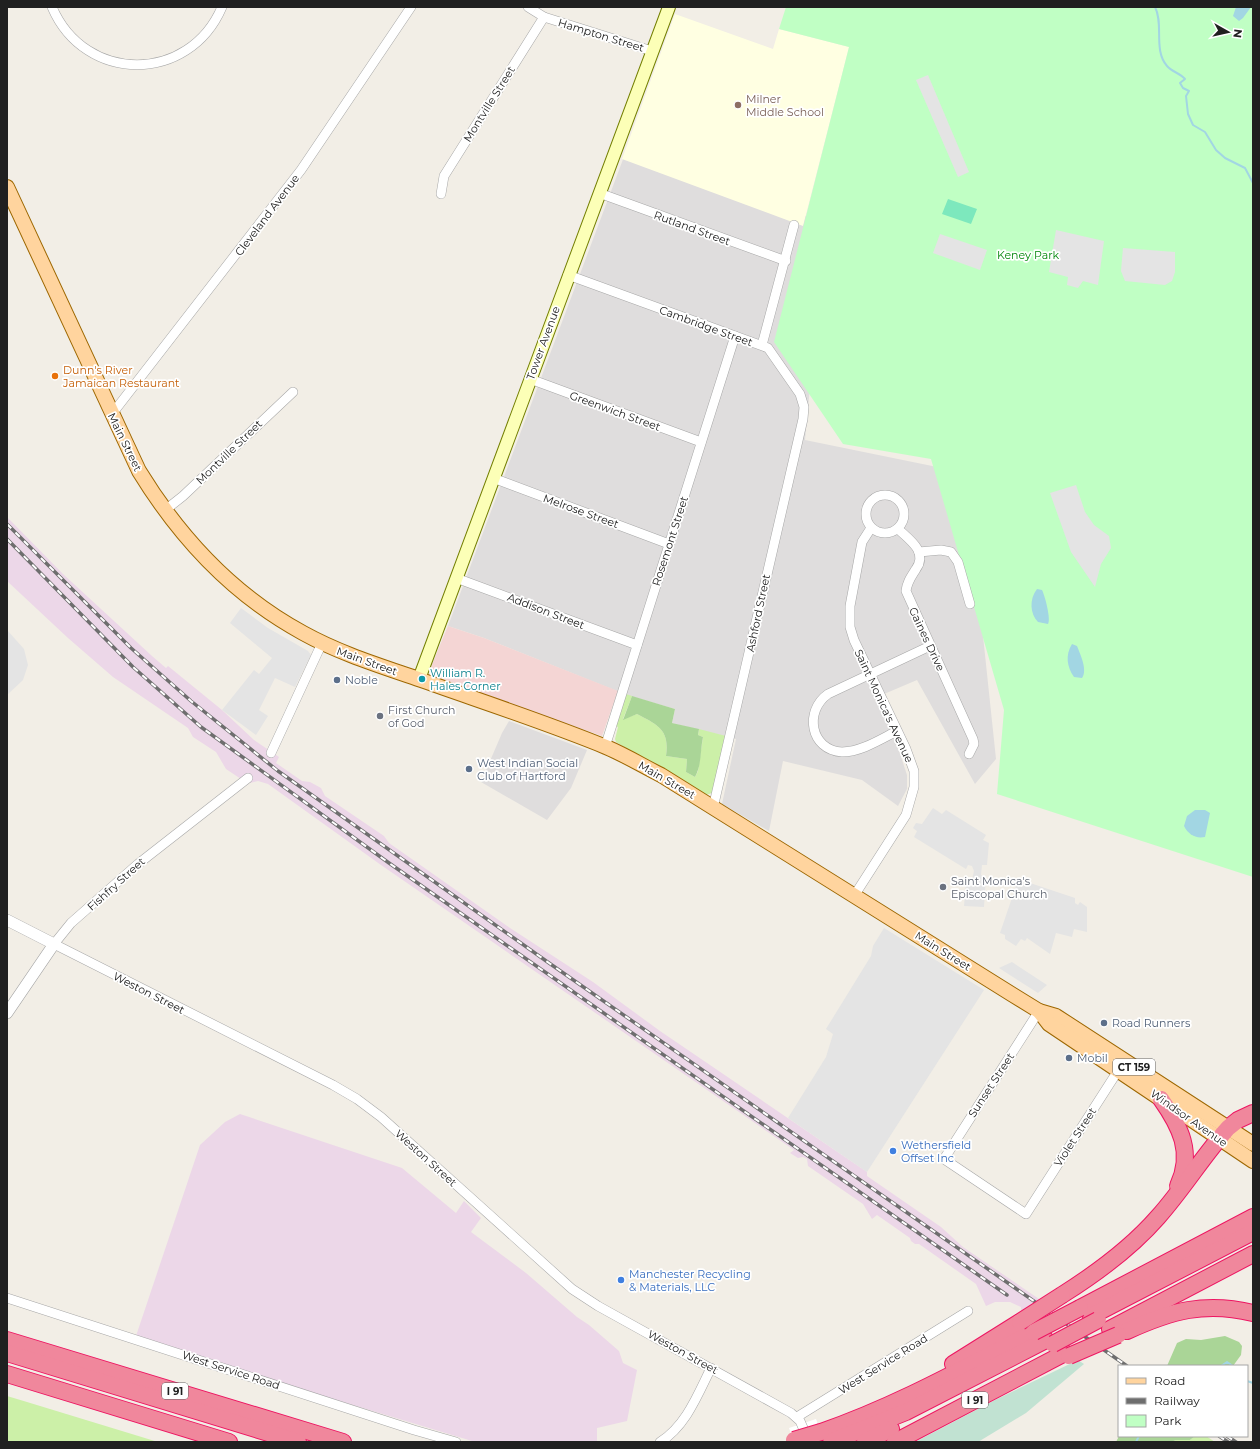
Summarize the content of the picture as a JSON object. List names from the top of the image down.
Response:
{
  "streets": {
    "highway": ["I 91"],
    "main road": [
      "Tower Avenue",
      "Main Street",
      "CT 159",
      "Windsor Avenue"
    ],
    "street": [
      "Hampton Street",
      "Montville Street",
      "Cleveland Avenue",
      "Rutland Street",
      "Cambridge Street",
      "Greenwich Street",
      "Melrose Street",
      "Rosemont Street",
      "Addison Street",
      "Ashford Street",
      "Gaines Drive",
      "Saint Monica's Avenue",
      "Fishfry Street",
      "Weston Street",
      "Sunset Street",
      "Violet Street",
      "West Service Road"
    ]
  },
  "crossings": [
    ["Hampton Street", "Montville Street"],
    ["Hampton Street", "Tower Avenue"],
    ["Montville Street", "Main Street"],
    ["Cleveland Avenue", "Main Street"],
    ["Rutland Street", "Tower Avenue"],
    ["Cambridge Street", "Tower Avenue"],
    ["Cambridge Street", "Rosemont Street"],
    ["Cambridge Street", "Ashford Street"],
    ["Tower Avenue", "Greenwich Street"],
    ["Tower Avenue", "Main Street"],
    ["Tower Avenue", "Melrose Street"],
    ["Tower Avenue", "Addison Street"],
    ["Greenwich Street", "Rosemont Street"],
    ["Main Street", "Rosemont Street"],
    ["Main Street", "Ashford Street"],
    ["Main Street", "Saint Monica's Avenue"],
    ["Main Street", "Sunset Street"],
    ["Main Street", "Windsor Avenue"],
    ["Melrose Street", "Rosemont Street"],
    ["Rosemont Street", "Addison Street"],
    ["Fishfry Street", "Weston Street"],
    ["Weston Street", "West Service Road"],
    ["Weston Street", "I 91"],
    ["Sunset Street", "Windsor Avenue"],
    ["Sunset Street", "Violet Street"],
    ["Windsor Avenue", "Violet Street"]
  ],
  "parks": ["Keney Park"],
  "places": [
    "Milner Middle School",
    "Dunn's River Jamaican Restaurant",
    "William R. Hales Corner",
    "Noble",
    "First Church of God",
    "West Indian Social Club of Hartford",
    "Saint Monica's Episcopal Church",
    "Road Runners",
    "Mobil",
    "Wethersfield Offset Inc",
    "Manchester Recycling & Materials, LLC"
  ],
  "legend": ["Road", "Railway", "Park"],
  "north": "right"
}
